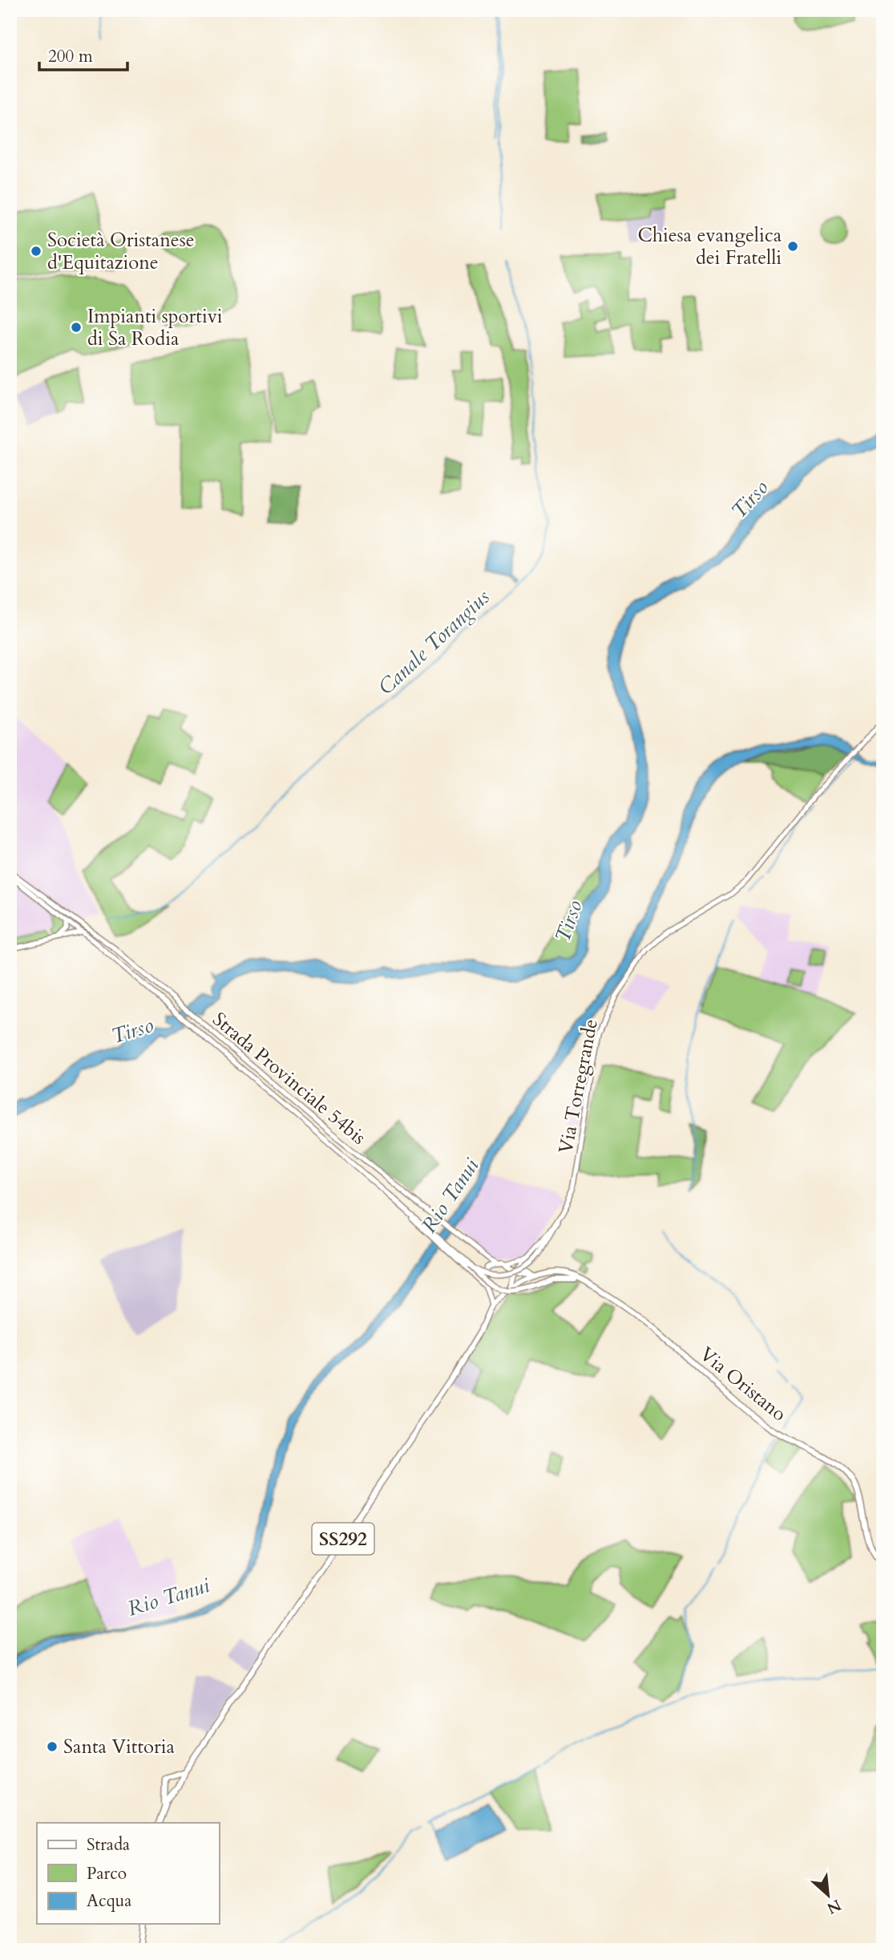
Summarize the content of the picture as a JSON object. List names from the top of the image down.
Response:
{
  "streets": {
    "main road": [
      "Strada Provinciale 54bis",
      "Via Torregrande",
      "Via Oristano",
      "SS292"
    ]
  },
  "crossings": [
    ["Strada Provinciale 54bis", "Via Oristano"],
    ["Strada Provinciale 54bis", "SS292"],
    ["Via Oristano", "SS292"]
  ],
  "water": ["Tirso", "Canale Torangius", "Rio Tanui"],
  "places": [
    "Chiesa evangelica dei Fratelli",
    "Società Oristanese d'Equitazione",
    "Impianti sportivi di Sa Rodia",
    "Santa Vittoria"
  ],
  "legend": ["Strada", "Parco", "Acqua"],
  "scale_bar": "200 m",
  "north": "bottom right"
}
